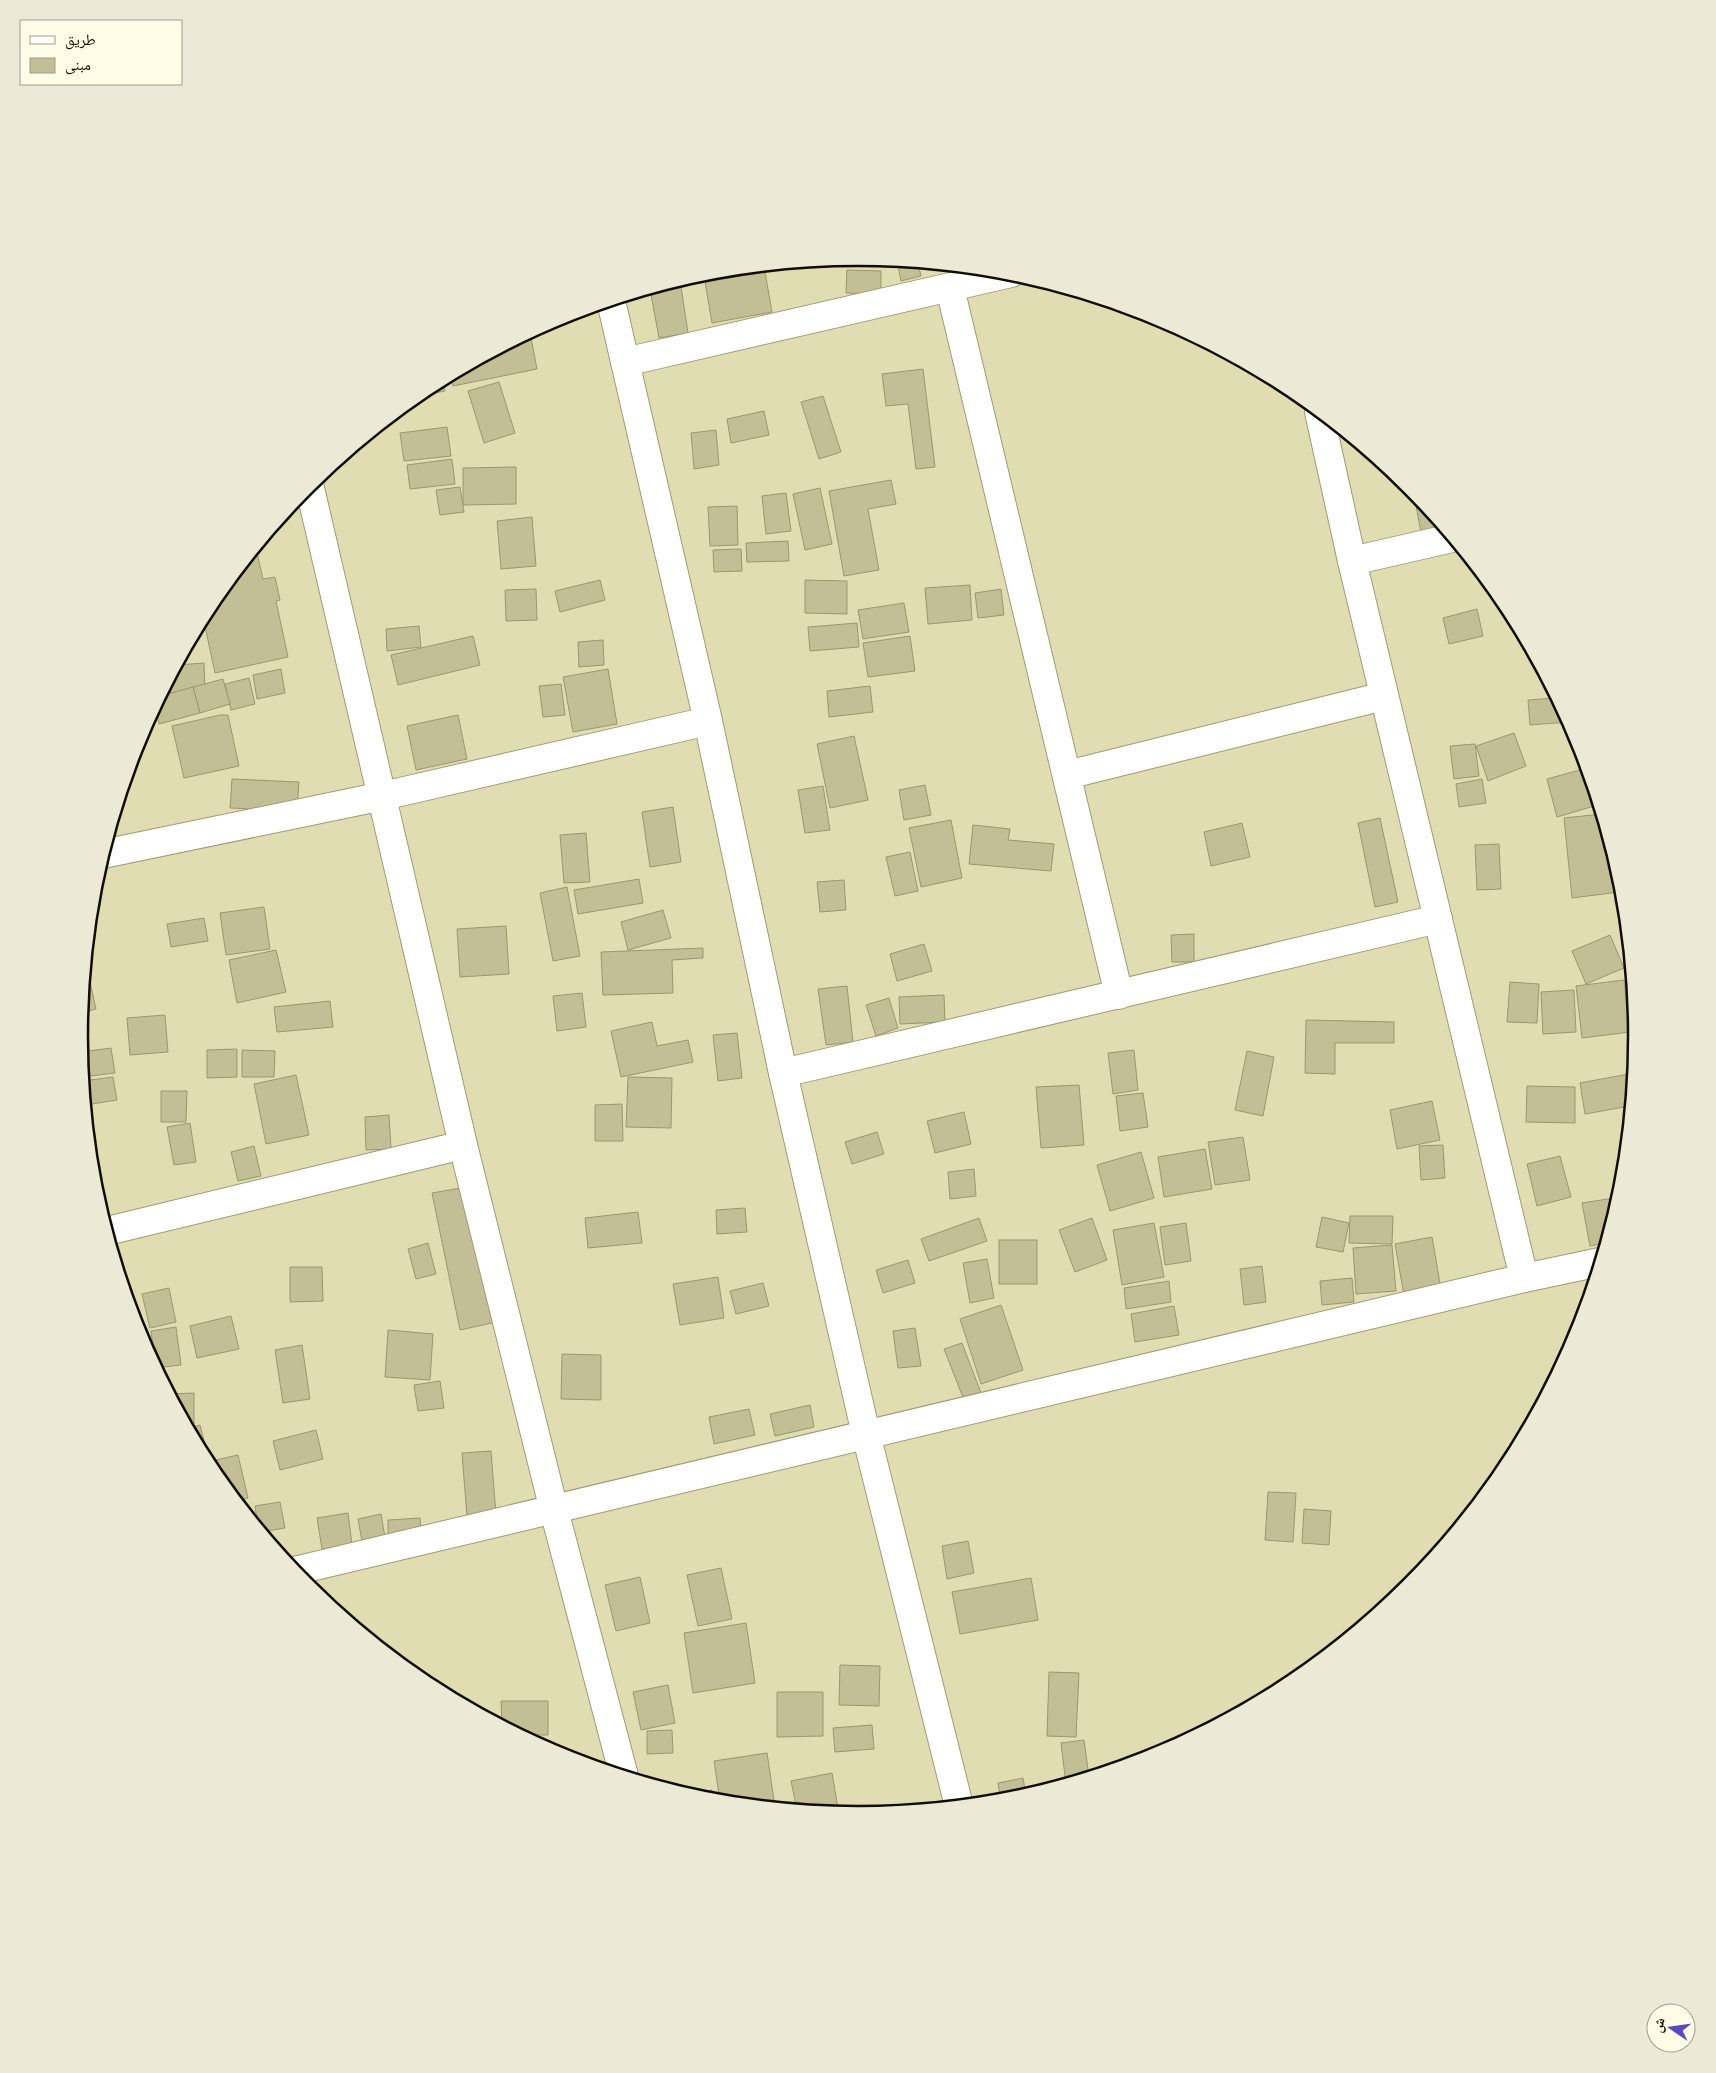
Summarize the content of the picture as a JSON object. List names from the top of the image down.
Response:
{
  "legend": ["طريق", "مبنى"],
  "north": "left"
}
